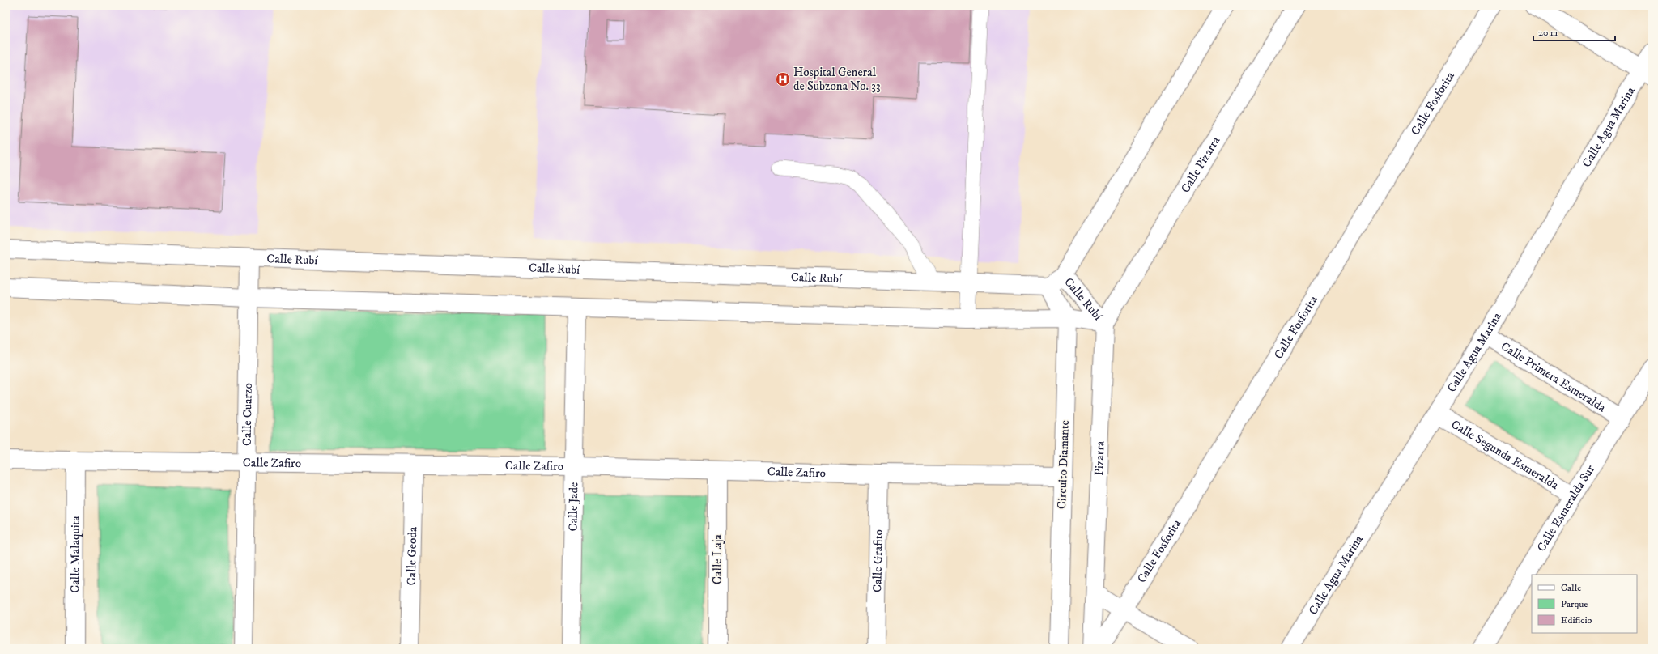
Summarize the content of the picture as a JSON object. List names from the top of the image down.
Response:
{
  "streets": {
    "street": [
      "Calle Fosforita",
      "Calle Agua Marina",
      "Calle Pizarra",
      "Calle Rubí",
      "Calle Primera Esmeralda",
      "Calle Cuarzo",
      "Calle Segunda Esmeralda",
      "Pizarra",
      "Calle Zafiro",
      "Circuito Diamante",
      "Calle Jade",
      "Calle Esmeralda Sur",
      "Calle Malaquita",
      "Calle Geoda",
      "Calle Laja",
      "Calle Grafito"
    ]
  },
  "crossings": [
    ["Calle Agua Marina", "Calle Primera Esmeralda"],
    ["Calle Agua Marina", "Calle Segunda Esmeralda"],
    ["Calle Pizarra", "Calle Rubí"],
    ["Calle Pizarra", "Pizarra"],
    ["Calle Rubí", "Calle Cuarzo"],
    ["Calle Rubí", "Pizarra"],
    ["Calle Rubí", "Circuito Diamante"],
    ["Calle Rubí", "Calle Jade"],
    ["Calle Primera Esmeralda", "Calle Esmeralda Sur"],
    ["Calle Cuarzo", "Calle Zafiro"],
    ["Calle Segunda Esmeralda", "Calle Esmeralda Sur"],
    ["Calle Zafiro", "Circuito Diamante"],
    ["Calle Zafiro", "Calle Jade"],
    ["Calle Zafiro", "Calle Malaquita"],
    ["Calle Zafiro", "Calle Geoda"],
    ["Calle Zafiro", "Calle Laja"],
    ["Calle Zafiro", "Calle Grafito"]
  ],
  "places": {
    "hospital": ["Hospital General de Subzona No. 33"]
  },
  "legend": ["Calle", "Parque", "Edificio"],
  "scale_bar": "20 m"
}
